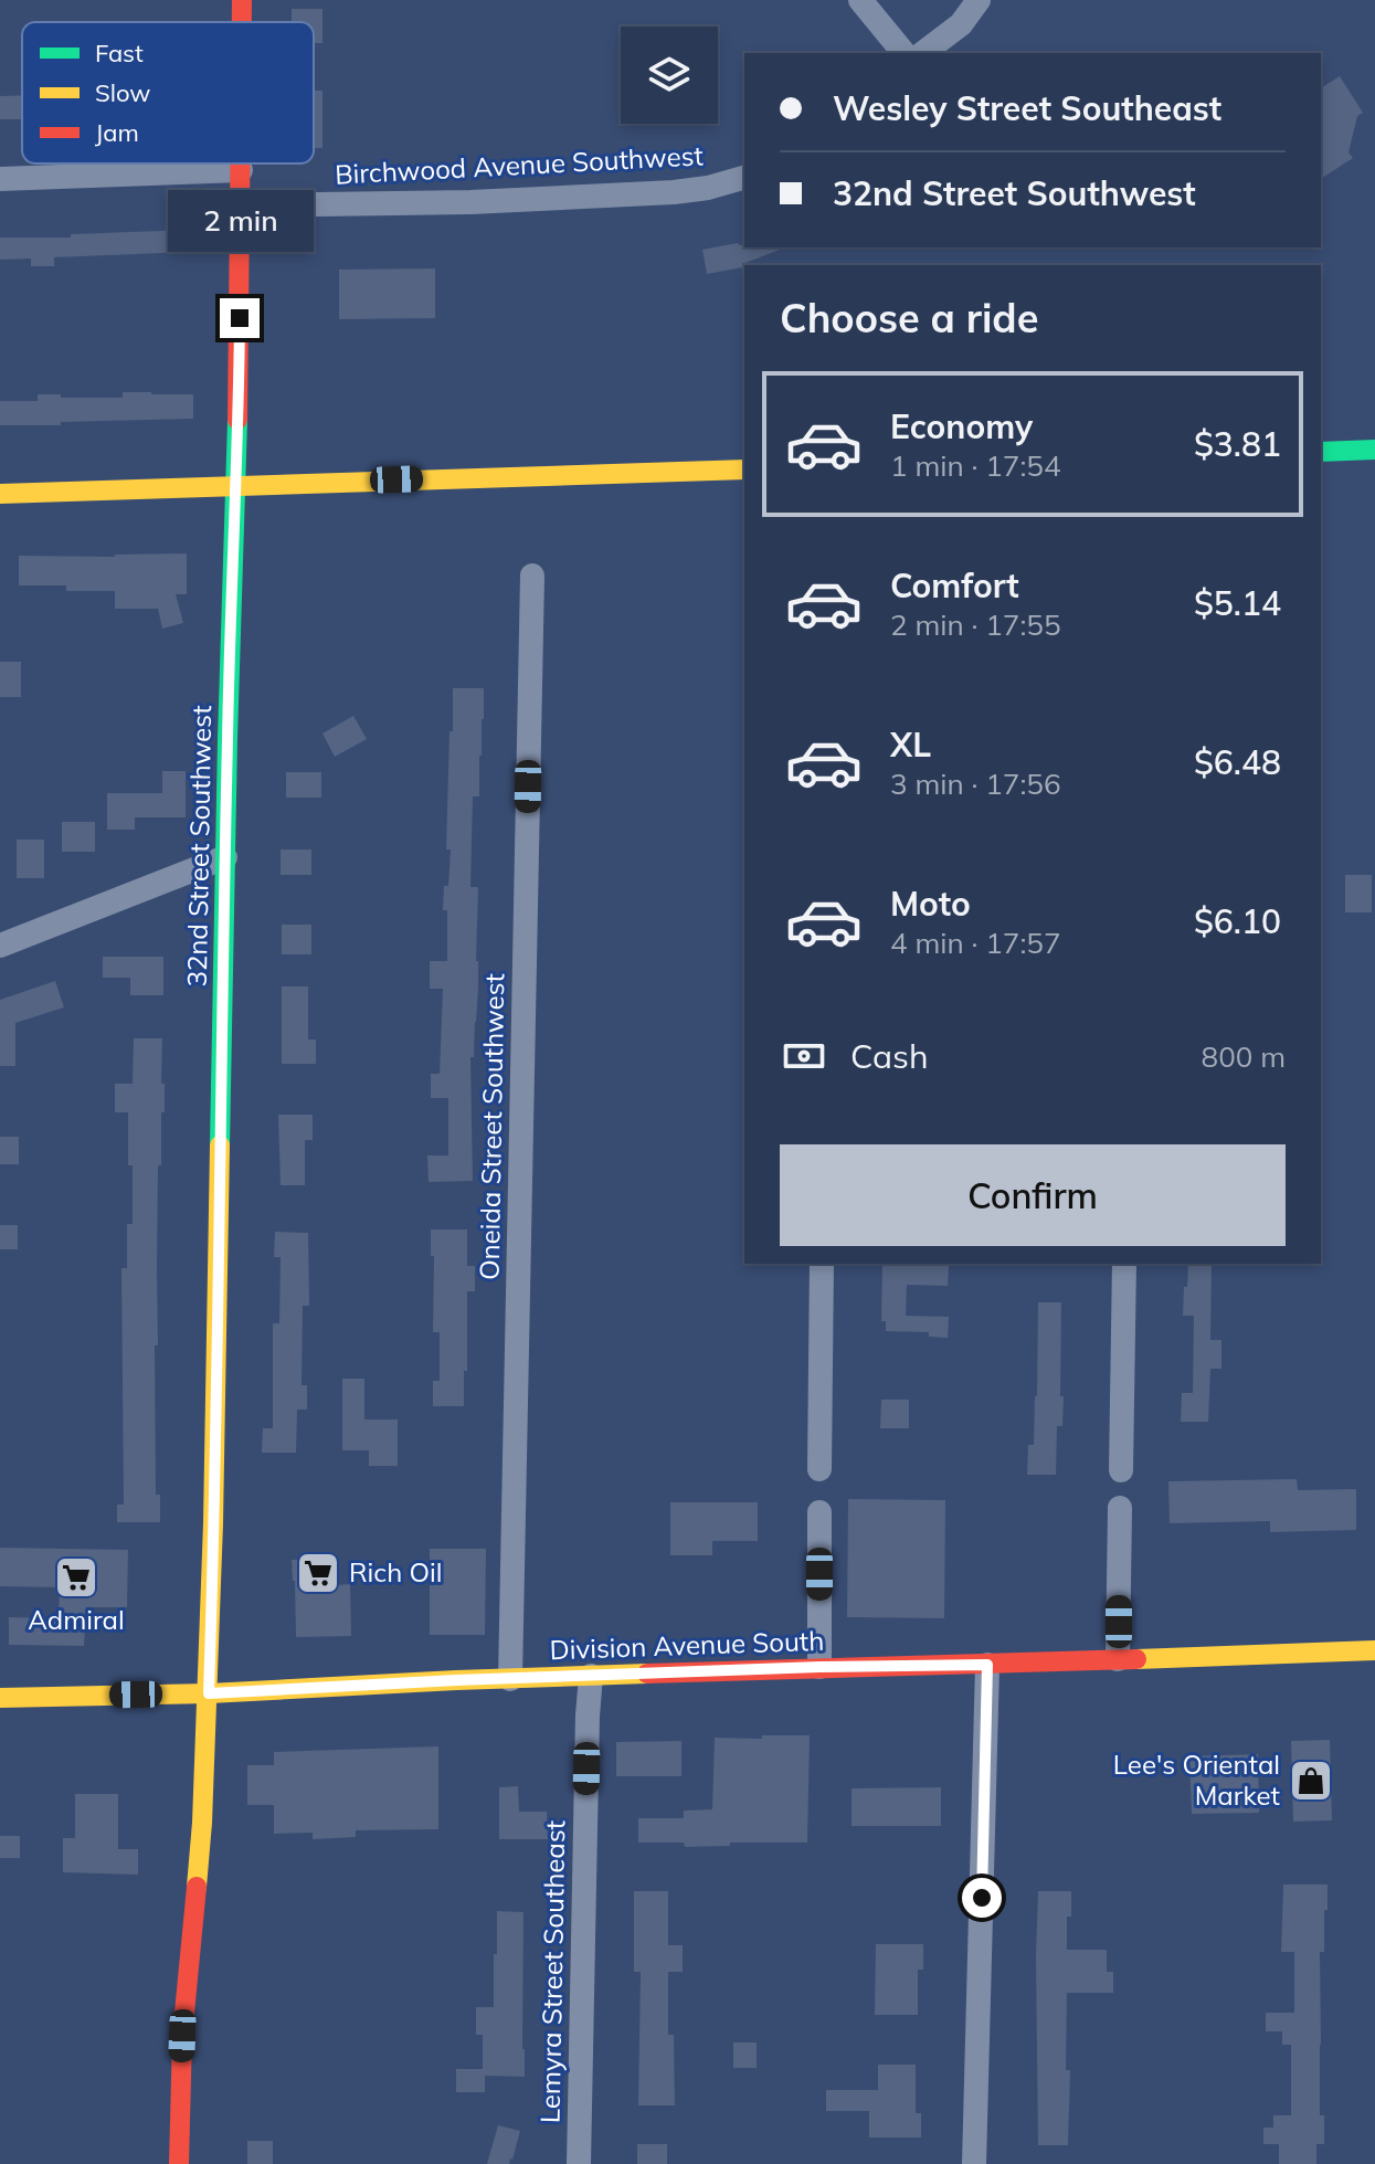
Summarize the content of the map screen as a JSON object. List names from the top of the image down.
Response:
{
  "streets": {
    "street": [
      "Birchwood Avenue Southwest",
      "32nd Street Southwest",
      "Oneida Street Southwest",
      "Division Avenue South",
      "Lemyra Street Southeast"
    ]
  },
  "crossings": [
    ["Birchwood Avenue Southwest", "32nd Street Southwest"],
    ["32nd Street Southwest", "Division Avenue South"],
    ["Oneida Street Southwest", "Division Avenue South"],
    ["Division Avenue South", "Lemyra Street Southeast"]
  ],
  "places": {
    "supermarket": ["Rich Oil", "Admiral"],
    "shop": ["Lee's Oriental Market"]
  },
  "legend": ["Fast", "Slow", "Jam"],
  "page": {
    "banner": ["Wesley Street Southeast", "32nd Street Southwest"],
    "bubble": "2 min",
    "heading": "Choose a ride",
    "list": [
      {
        "name": "Economy",
        "note": "1 min · 17:54",
        "value": "$3.81"
      },
      {
        "name": "Comfort",
        "note": "2 min · 17:55",
        "value": "$5.14"
      },
      {
        "name": "XL",
        "note": "3 min · 17:56",
        "value": "$6.48"
      },
      {
        "name": "Moto",
        "note": "4 min · 17:57",
        "value": "$6.10"
      }
    ],
    "pay": ["Cash", "800 m"],
    "buttons": "Confirm"
  }
}
